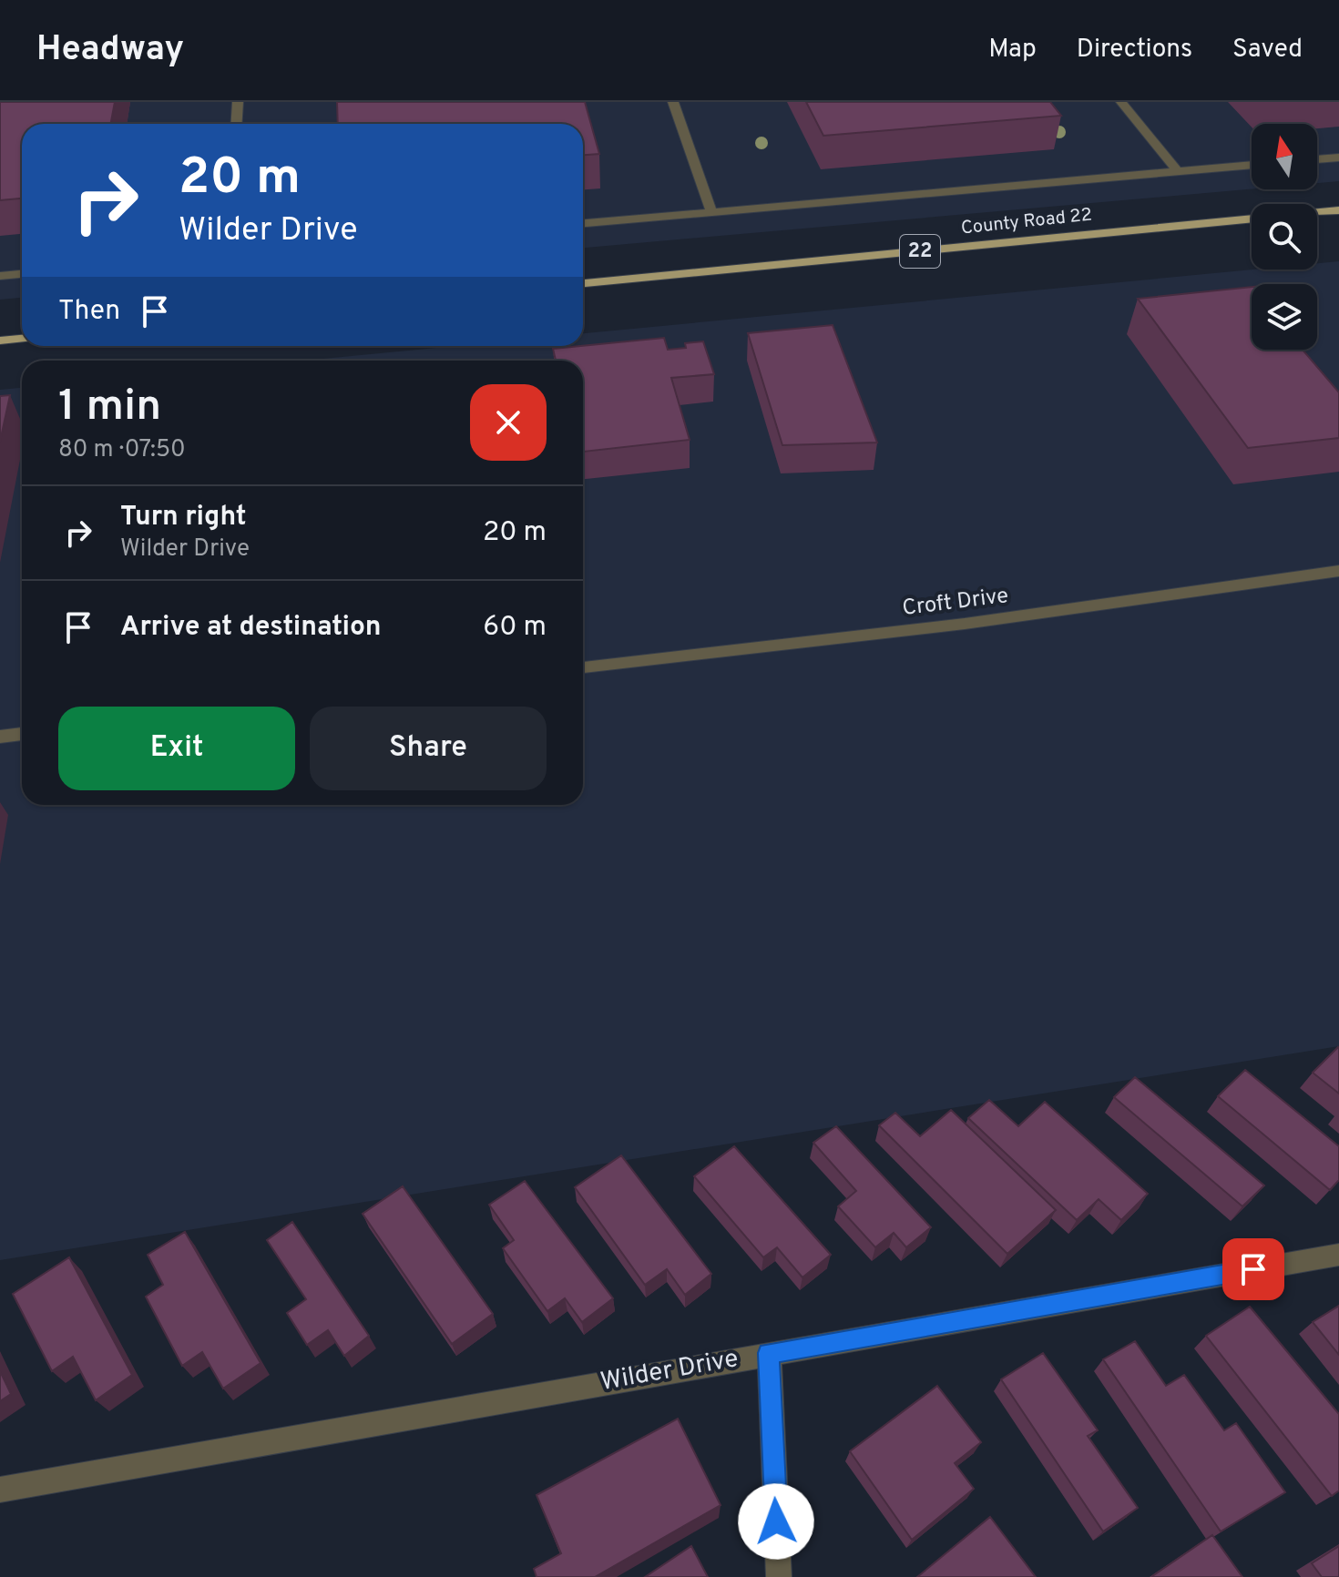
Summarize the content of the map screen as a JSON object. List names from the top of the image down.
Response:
{
  "streets": {
    "main road": ["County Road 22", "22"],
    "street": ["Croft Drive", "Wilder Drive"]
  },
  "north": "top",
  "page": {
    "header": "Headway",
    "nav": ["Map", "Directions", "Saved"],
    "turn": ["20 m", "Wilder Drive"],
    "then": "Then",
    "heading": ["1 min", "80 m · 07:50"],
    "list": [
      {
        "name": "Turn right",
        "note": "Wilder Drive",
        "value": "20 m"
      },
      {
        "name": "Arrive at destination",
        "value": "60 m"
      }
    ],
    "buttons": ["Exit", "Share"]
  }
}
